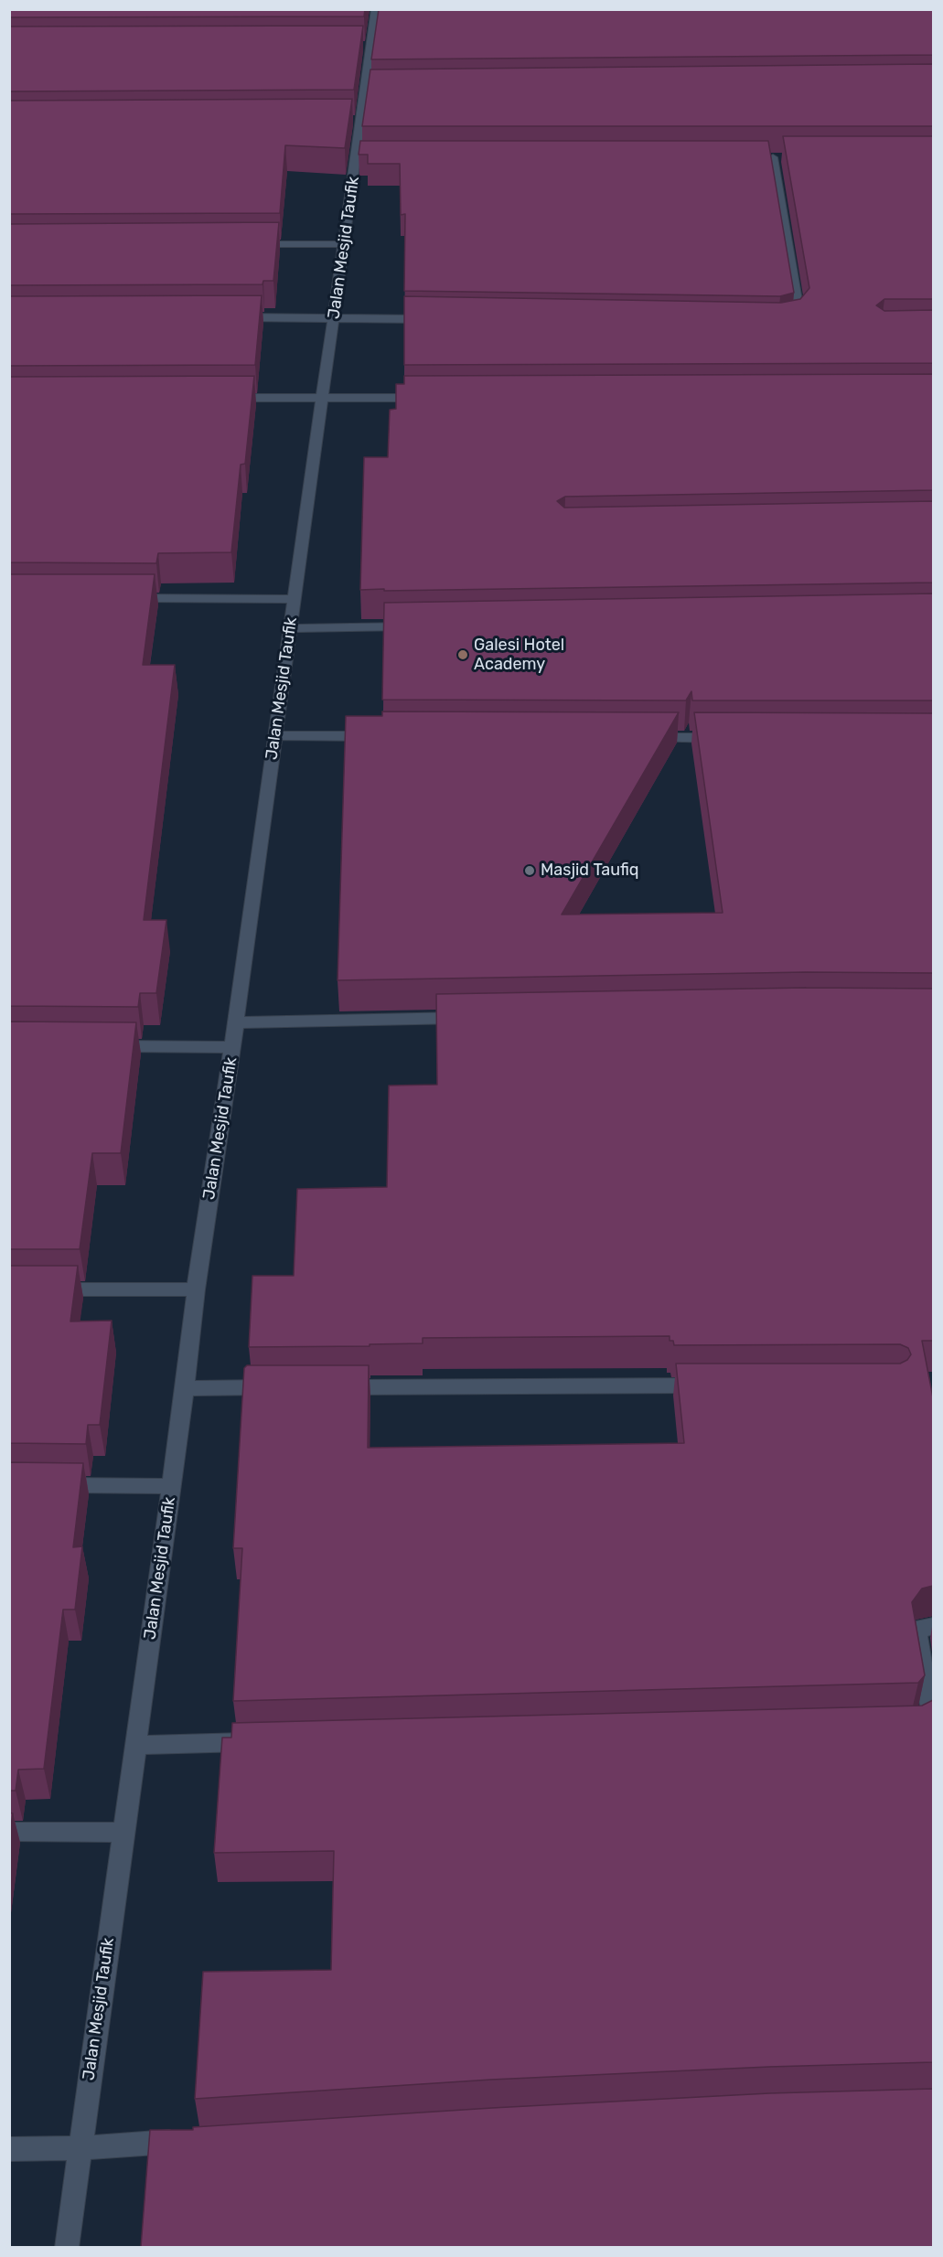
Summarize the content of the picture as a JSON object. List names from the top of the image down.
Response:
{
  "streets": {
    "street": ["Jalan Mesjid Taufik"]
  },
  "places": ["Galesi Hotel Academy", "Masjid Taufiq"]
}
